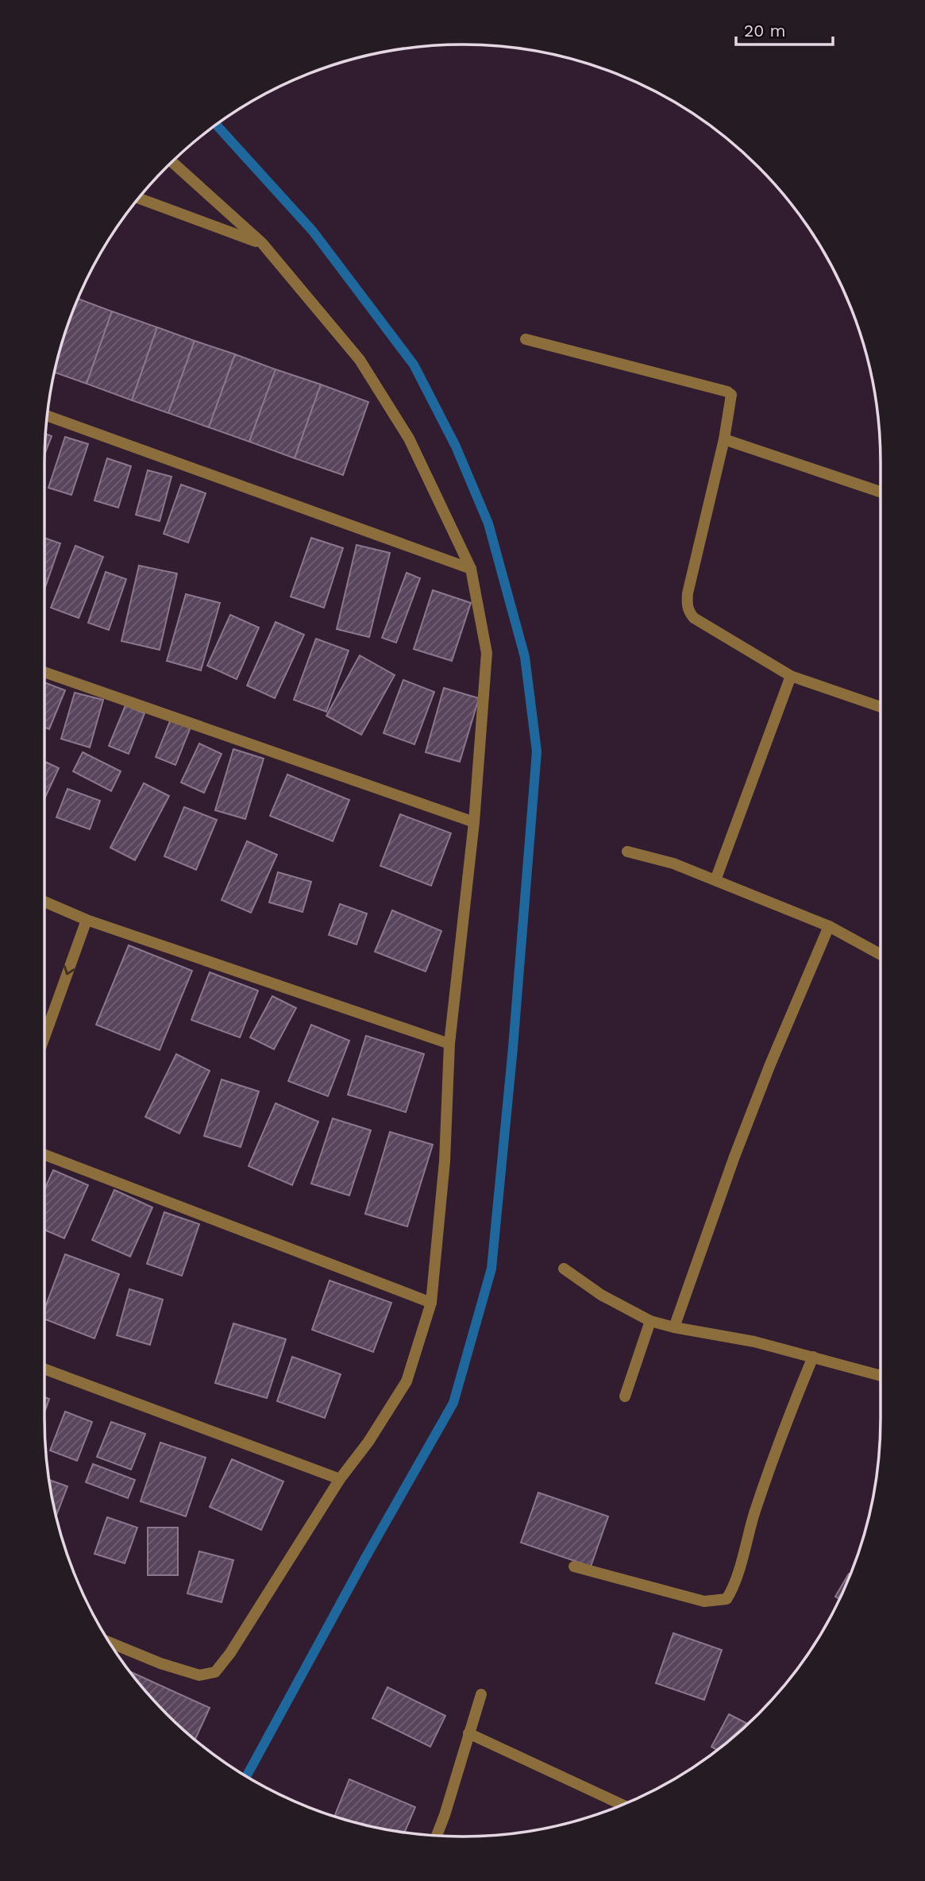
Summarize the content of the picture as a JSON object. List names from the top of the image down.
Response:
{
  "scale_bar": "20 m"
}
